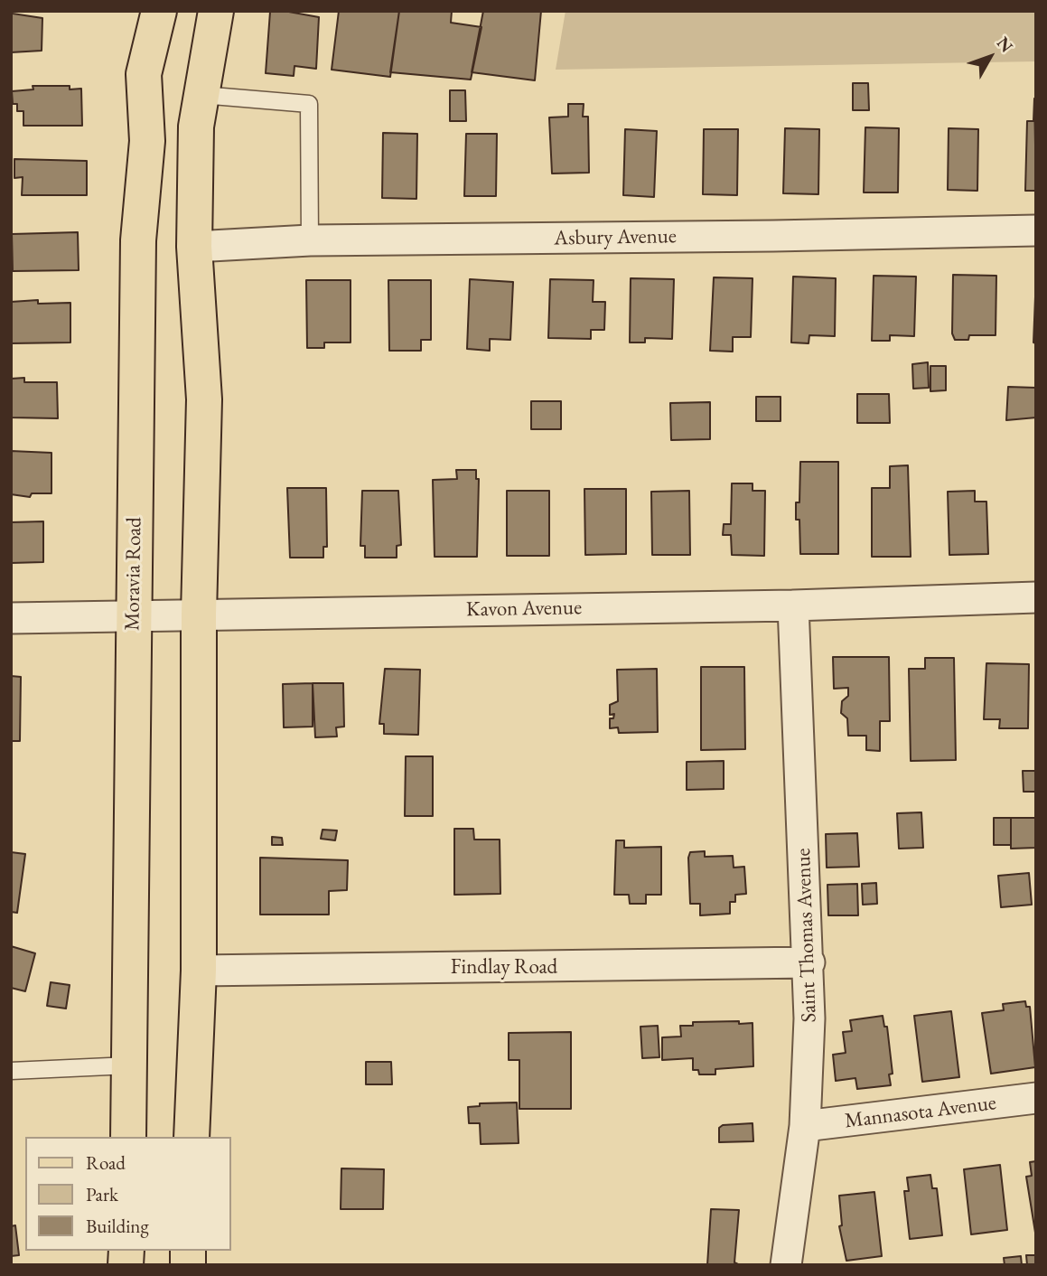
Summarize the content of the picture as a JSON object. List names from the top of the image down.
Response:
{
  "streets": {
    "main road": ["Moravia Road"],
    "street": [
      "Asbury Avenue",
      "Kavon Avenue",
      "Saint Thomas Avenue",
      "Findlay Road",
      "Mannasota Avenue"
    ]
  },
  "crossings": [
    ["Moravia Road", "Kavon Avenue"],
    ["Kavon Avenue", "Saint Thomas Avenue"],
    ["Saint Thomas Avenue", "Findlay Road"],
    ["Saint Thomas Avenue", "Mannasota Avenue"]
  ],
  "legend": ["Road", "Park", "Building"],
  "north": "top right"
}
